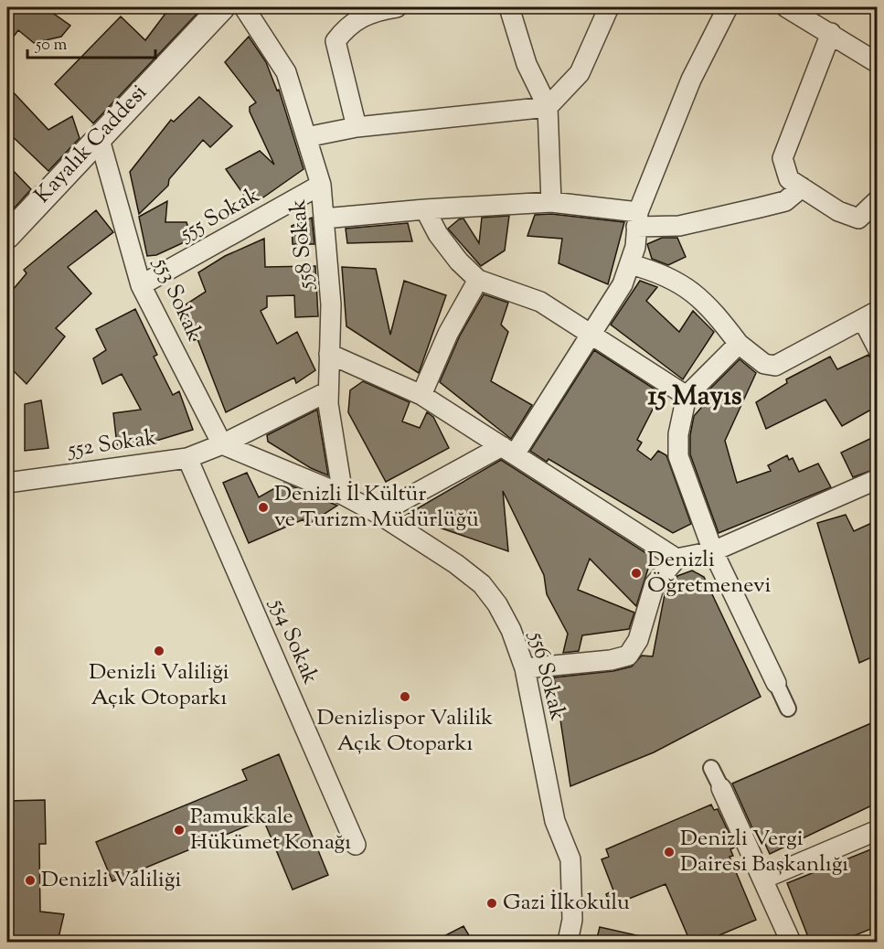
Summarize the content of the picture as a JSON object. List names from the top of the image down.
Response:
{
  "streets": {
    "street": [
      "Kayalık Caddesi",
      "555 Sokak",
      "558 Sokak",
      "553 Sokak",
      "552 Sokak",
      "554 Sokak",
      "556 Sokak"
    ]
  },
  "crossings": [
    ["Kayalık Caddesi", "553 Sokak"],
    ["555 Sokak", "558 Sokak"],
    ["555 Sokak", "553 Sokak"],
    ["558 Sokak", "552 Sokak"],
    ["558 Sokak", "556 Sokak"],
    ["553 Sokak", "552 Sokak"],
    ["553 Sokak", "556 Sokak"],
    ["552 Sokak", "554 Sokak"],
    ["552 Sokak", "556 Sokak"]
  ],
  "districts": ["15 Mayıs"],
  "places": [
    "Denizli İl Kültür ve Turizm Müdürlüğü",
    "Denizli Öğretmenevi",
    "Denizli Valiliği Açık Otoparkı",
    "Denizlispor Valilik Açık Otoparkı",
    "Pamukkale Hükümet Konağı",
    "Denizli Vergi Dairesi Başkanlığı",
    "Denizli Valiliği",
    "Gazi İlkokulu"
  ],
  "scale_bar": "50 m"
}
